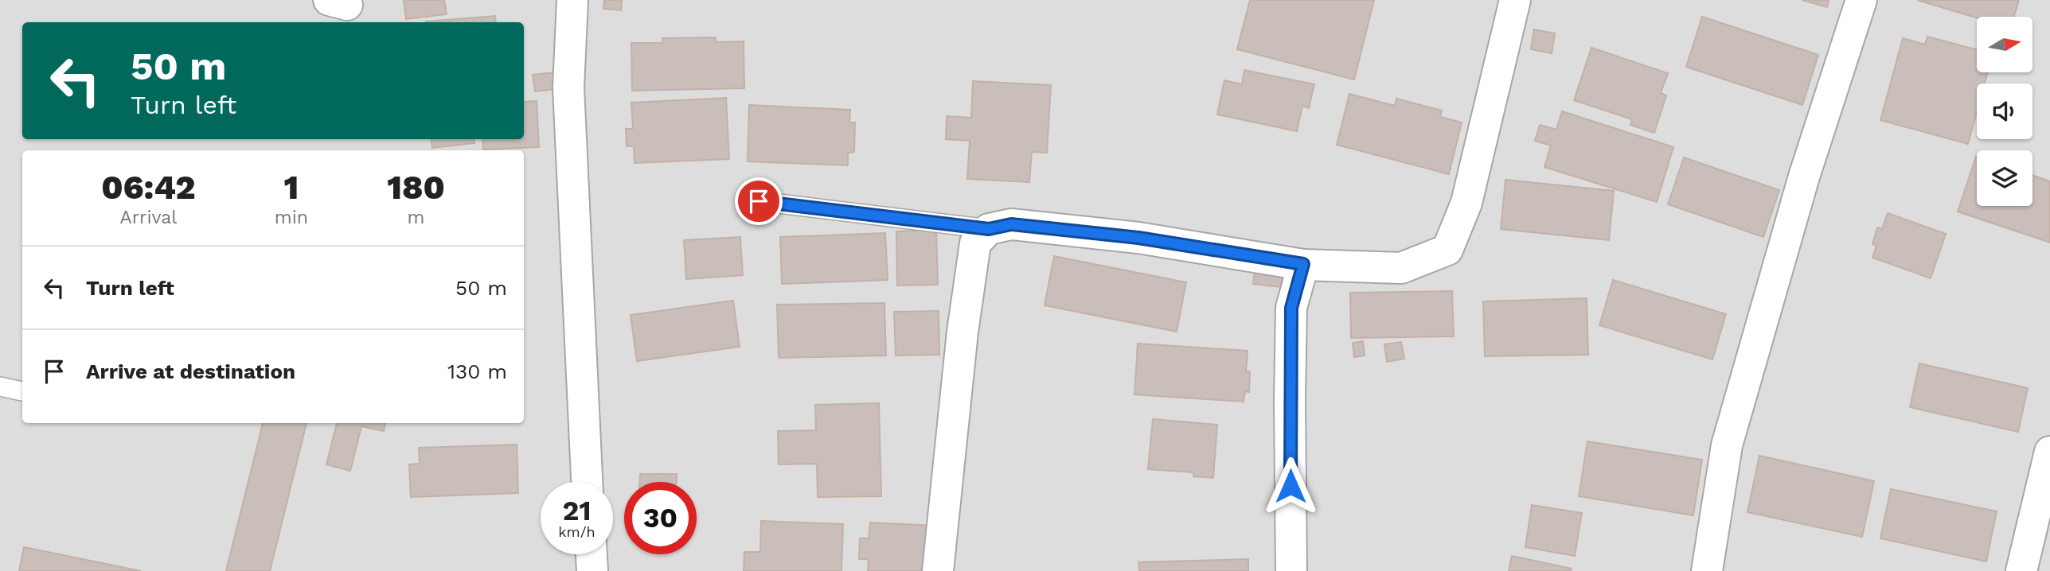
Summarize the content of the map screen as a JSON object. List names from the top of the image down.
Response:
{
  "north": "right",
  "page": {
    "turn": ["50 m", "Turn left"],
    "eta": [
      "06:42",
      "Arrival",
      "1",
      "min",
      "180",
      "m"
    ],
    "list": [
      {
        "name": "Turn left",
        "value": "50 m"
      },
      {
        "name": "Arrive at destination",
        "value": "130 m"
      }
    ],
    "speed": "21 km/h",
    "limit": "30"
  }
}
